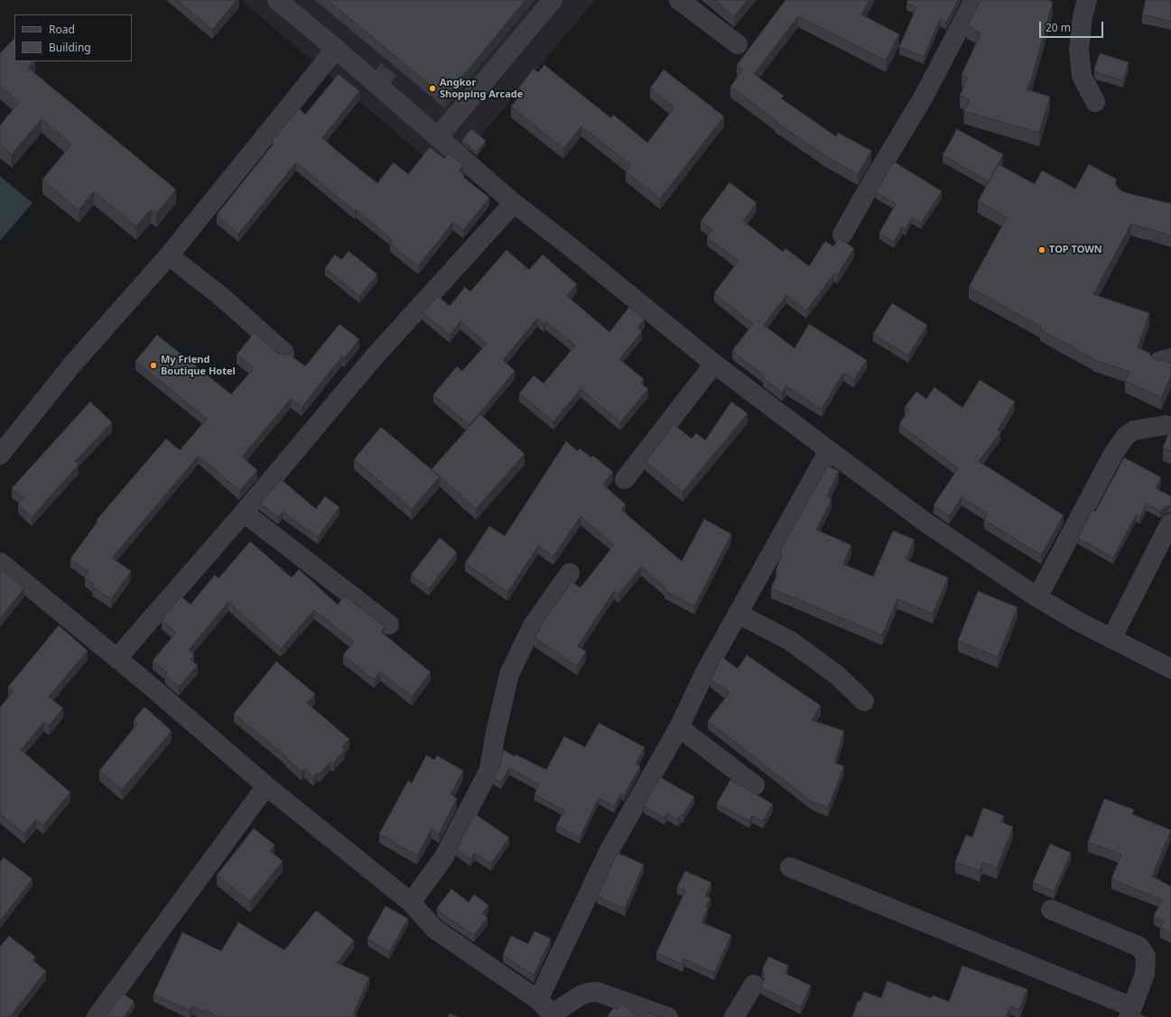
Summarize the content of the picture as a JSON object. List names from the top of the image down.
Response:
{
  "places": ["Angkor Shopping Arcade", "TOP TOWN", "My Friend Boutique Hotel"],
  "legend": ["Road", "Building"],
  "scale_bar": "20 m"
}
